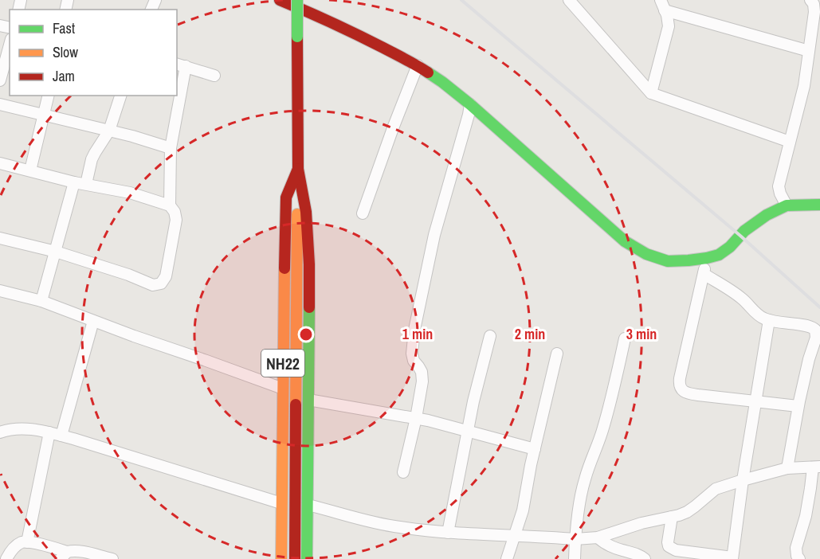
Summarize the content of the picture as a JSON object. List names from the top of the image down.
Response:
{
  "streets": {
    "main road": ["NH22"]
  },
  "legend": ["Fast", "Slow", "Jam"],
  "rings": ["1 min", "2 min", "3 min"]
}
